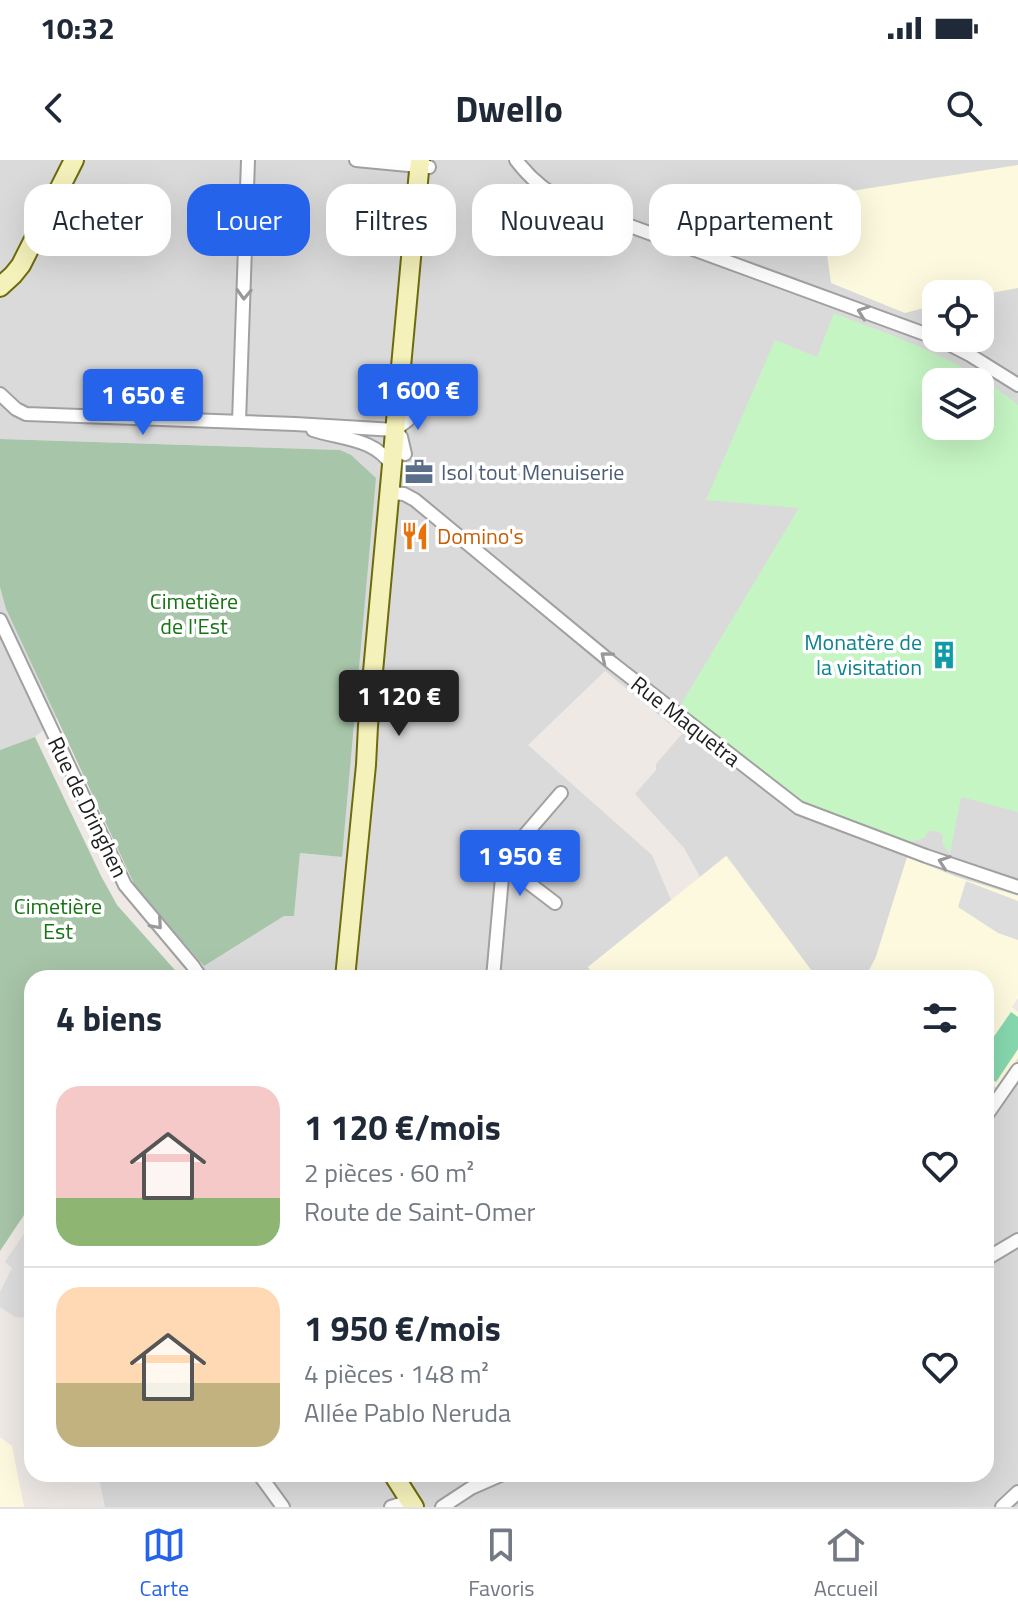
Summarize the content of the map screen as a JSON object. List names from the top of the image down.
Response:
{
  "streets": {
    "street": ["Rue Maquetra", "Rue de Dringhen"]
  },
  "one_way": ["Rue Maquetra", "Rue de Dringhen"],
  "parks": ["Cimetière de l'Est", "Cimetière Est"],
  "places": {
    "office": ["Isol tout Menuiserie"],
    "restaurant": ["Domino's"],
    "building": ["Monatère de la visitation"]
  },
  "page": {
    "status": "10:32",
    "header": "Dwello",
    "chip": [
      "Acheter",
      "Louer",
      "Filtres",
      "Nouveau",
      "Appartement"
    ],
    "price": [
      "1 600 €",
      "1 650 €",
      "1 120 €",
      "1 950 €"
    ],
    "heading": "4 biens",
    "list": [
      {
        "name": "1 120 €/mois",
        "note": "2 pièces · 60 m² · Route de Saint-Omer"
      },
      {
        "name": "1 950 €/mois",
        "note": "4 pièces · 148 m² · Allée Pablo Neruda"
      }
    ],
    "tabs": ["Carte", "Favoris", "Accueil"]
  }
}
